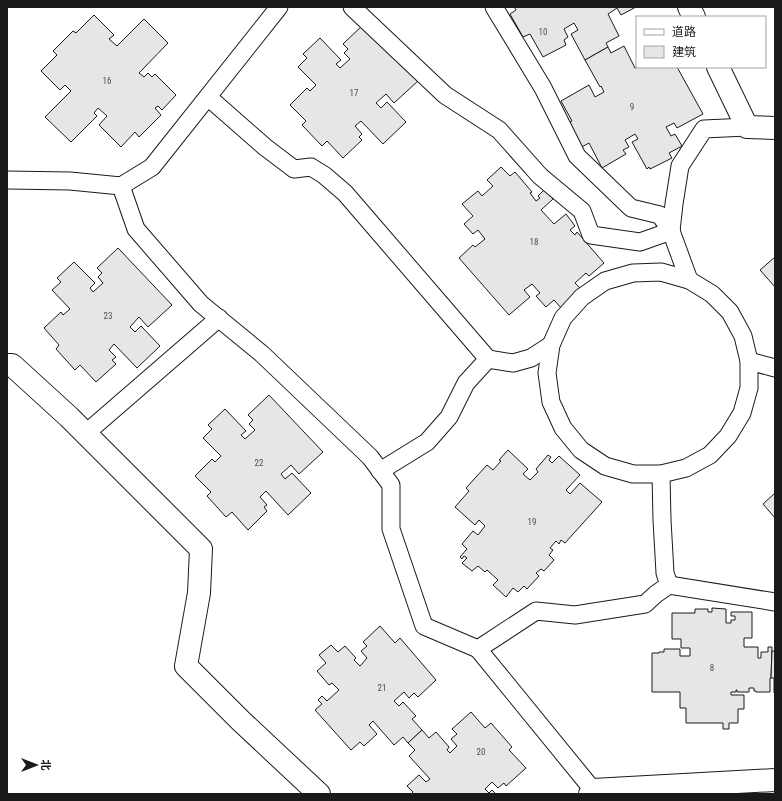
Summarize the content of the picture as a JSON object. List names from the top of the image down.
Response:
{
  "house_numbers": [
    "10",
    "16",
    "17",
    "9",
    "18",
    "23",
    "22",
    "19",
    "8",
    "21",
    "20"
  ],
  "legend": ["道路", "建筑"],
  "north": "right"
}
